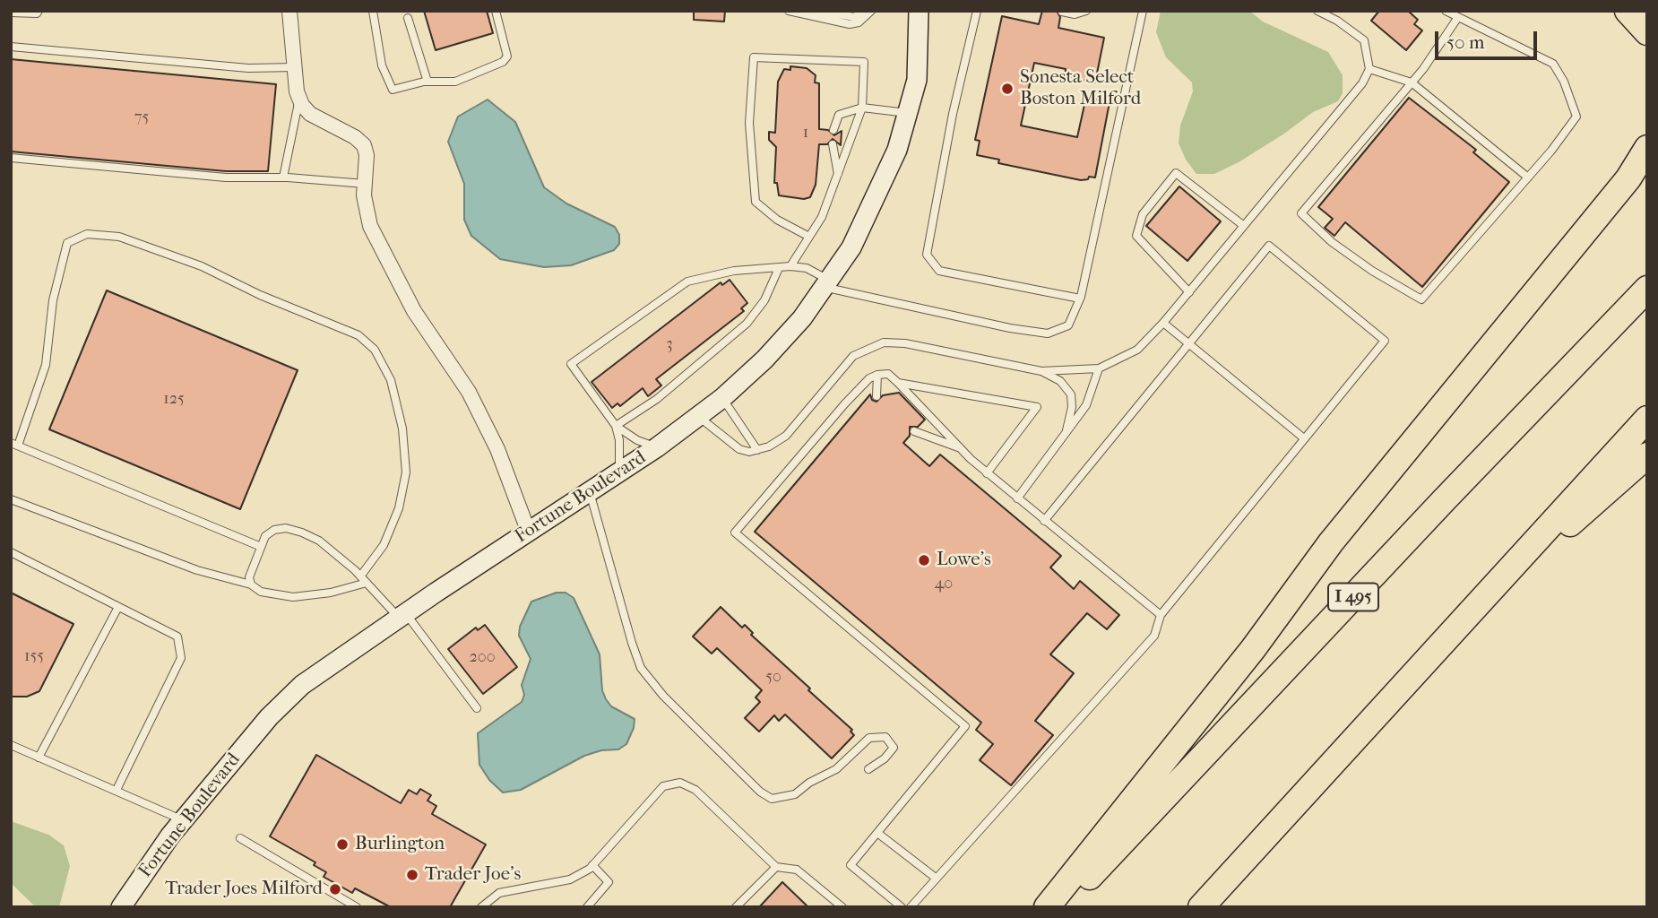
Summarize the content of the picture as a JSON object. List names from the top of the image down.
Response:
{
  "streets": {
    "highway": ["I 495"],
    "main road": ["Fortune Boulevard"]
  },
  "places": [
    "Sonesta Select Boston Milford",
    "Lowe's",
    "Burlington",
    "Trader Joe's",
    "Trader Joes Milford"
  ],
  "house_numbers": [
    "75",
    "1",
    "3",
    "125",
    "40",
    "155",
    "200",
    "50"
  ],
  "scale_bar": "50 m"
}
